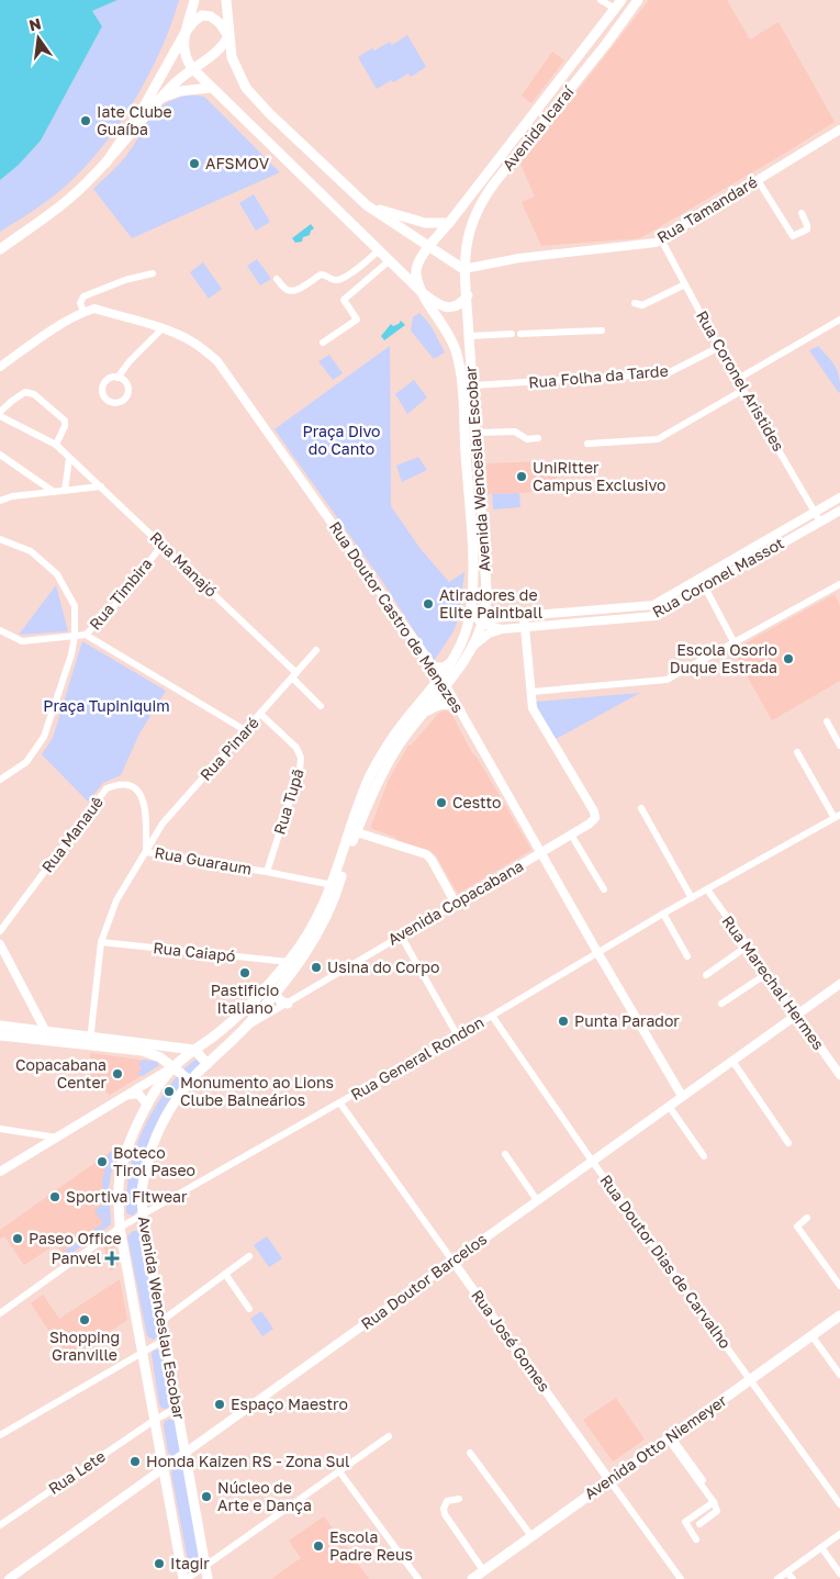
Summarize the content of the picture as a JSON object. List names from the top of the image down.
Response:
{
  "streets": {
    "main road": ["Avenida Icaraí", "Avenida Wenceslau Escobar", "Avenida Otto Niemeyer"],
    "street": [
      "Rua Tamandaré",
      "Rua Folha da Tarde",
      "Rua Coronel Aristides",
      "Rua Manajó",
      "Rua Coronel Massot",
      "Rua Timbira",
      "Rua Doutor Castro de Menezes",
      "Rua Pinaré",
      "Rua Tupã",
      "Rua Manauê",
      "Rua Guaraum",
      "Avenida Copacabana",
      "Rua Caiapó",
      "Rua Marechal Hermes",
      "Rua General Rondon",
      "Rua Doutor Dias de Carvalho",
      "Rua Doutor Barcelos",
      "Rua José Gomes",
      "Rua Lete"
    ]
  },
  "crossings": [
    ["Avenida Icaraí", "Rua Tamandaré"],
    ["Avenida Icaraí", "Avenida Wenceslau Escobar"],
    ["Rua Tamandaré", "Rua Coronel Aristides"],
    ["Rua Tamandaré", "Avenida Wenceslau Escobar"],
    ["Rua Folha da Tarde", "Rua Coronel Aristides"],
    ["Rua Folha da Tarde", "Avenida Wenceslau Escobar"],
    ["Rua Coronel Aristides", "Rua Coronel Massot"],
    ["Avenida Wenceslau Escobar", "Rua Coronel Massot"],
    ["Avenida Wenceslau Escobar", "Rua Doutor Castro de Menezes"],
    ["Avenida Wenceslau Escobar", "Rua Guaraum"],
    ["Avenida Wenceslau Escobar", "Avenida Copacabana"],
    ["Avenida Wenceslau Escobar", "Rua Caiapó"],
    ["Avenida Wenceslau Escobar", "Rua General Rondon"],
    ["Avenida Wenceslau Escobar", "Rua Doutor Barcelos"],
    ["Avenida Wenceslau Escobar", "Rua Lete"],
    ["Rua Manajó", "Rua Timbira"],
    ["Rua Manajó", "Rua Pinaré"],
    ["Rua Doutor Castro de Menezes", "Avenida Copacabana"],
    ["Rua Doutor Castro de Menezes", "Rua General Rondon"],
    ["Rua Doutor Castro de Menezes", "Rua Doutor Barcelos"],
    ["Rua Pinaré", "Rua Tupã"],
    ["Rua Pinaré", "Rua Manauê"],
    ["Rua Pinaré", "Rua Guaraum"],
    ["Rua Tupã", "Rua Guaraum"],
    ["Rua Manauê", "Rua Guaraum"],
    ["Rua Guaraum", "Rua Caiapó"],
    ["Rua Marechal Hermes", "Rua General Rondon"],
    ["Rua Marechal Hermes", "Rua Doutor Barcelos"],
    ["Rua General Rondon", "Rua Doutor Dias de Carvalho"],
    ["Rua General Rondon", "Rua José Gomes"],
    ["Rua Doutor Dias de Carvalho", "Rua Doutor Barcelos"],
    ["Rua Doutor Dias de Carvalho", "Avenida Otto Niemeyer"],
    ["Rua Doutor Barcelos", "Rua José Gomes"],
    ["Rua José Gomes", "Avenida Otto Niemeyer"]
  ],
  "parks": ["Praça Divo do Canto", "Praça Tupiniquim"],
  "places": {
    "other": [
      "Iate Clube Guaíba",
      "AFSMOV",
      "UniRitter Campus Exclusivo",
      "Atiradores de Elite Paintball",
      "Escola Osorio Duque Estrada",
      "Cestto",
      "Usina do Corpo",
      "Pastificio Italiano",
      "Punta Parador",
      "Copacabana Center",
      "Monumento ao Lions Clube Balneários",
      "Boteco Tirol Paseo",
      "Sportiva Fitwear",
      "Paseo Office",
      "Shopping Granville",
      "Espaço Maestro",
      "Honda Kaizen RS - Zona Sul",
      "Núcleo de Arte e Dança",
      "Escola Padre Reus",
      "Itagir"
    ],
    "health": ["Panvel"]
  },
  "north": "top"
}
